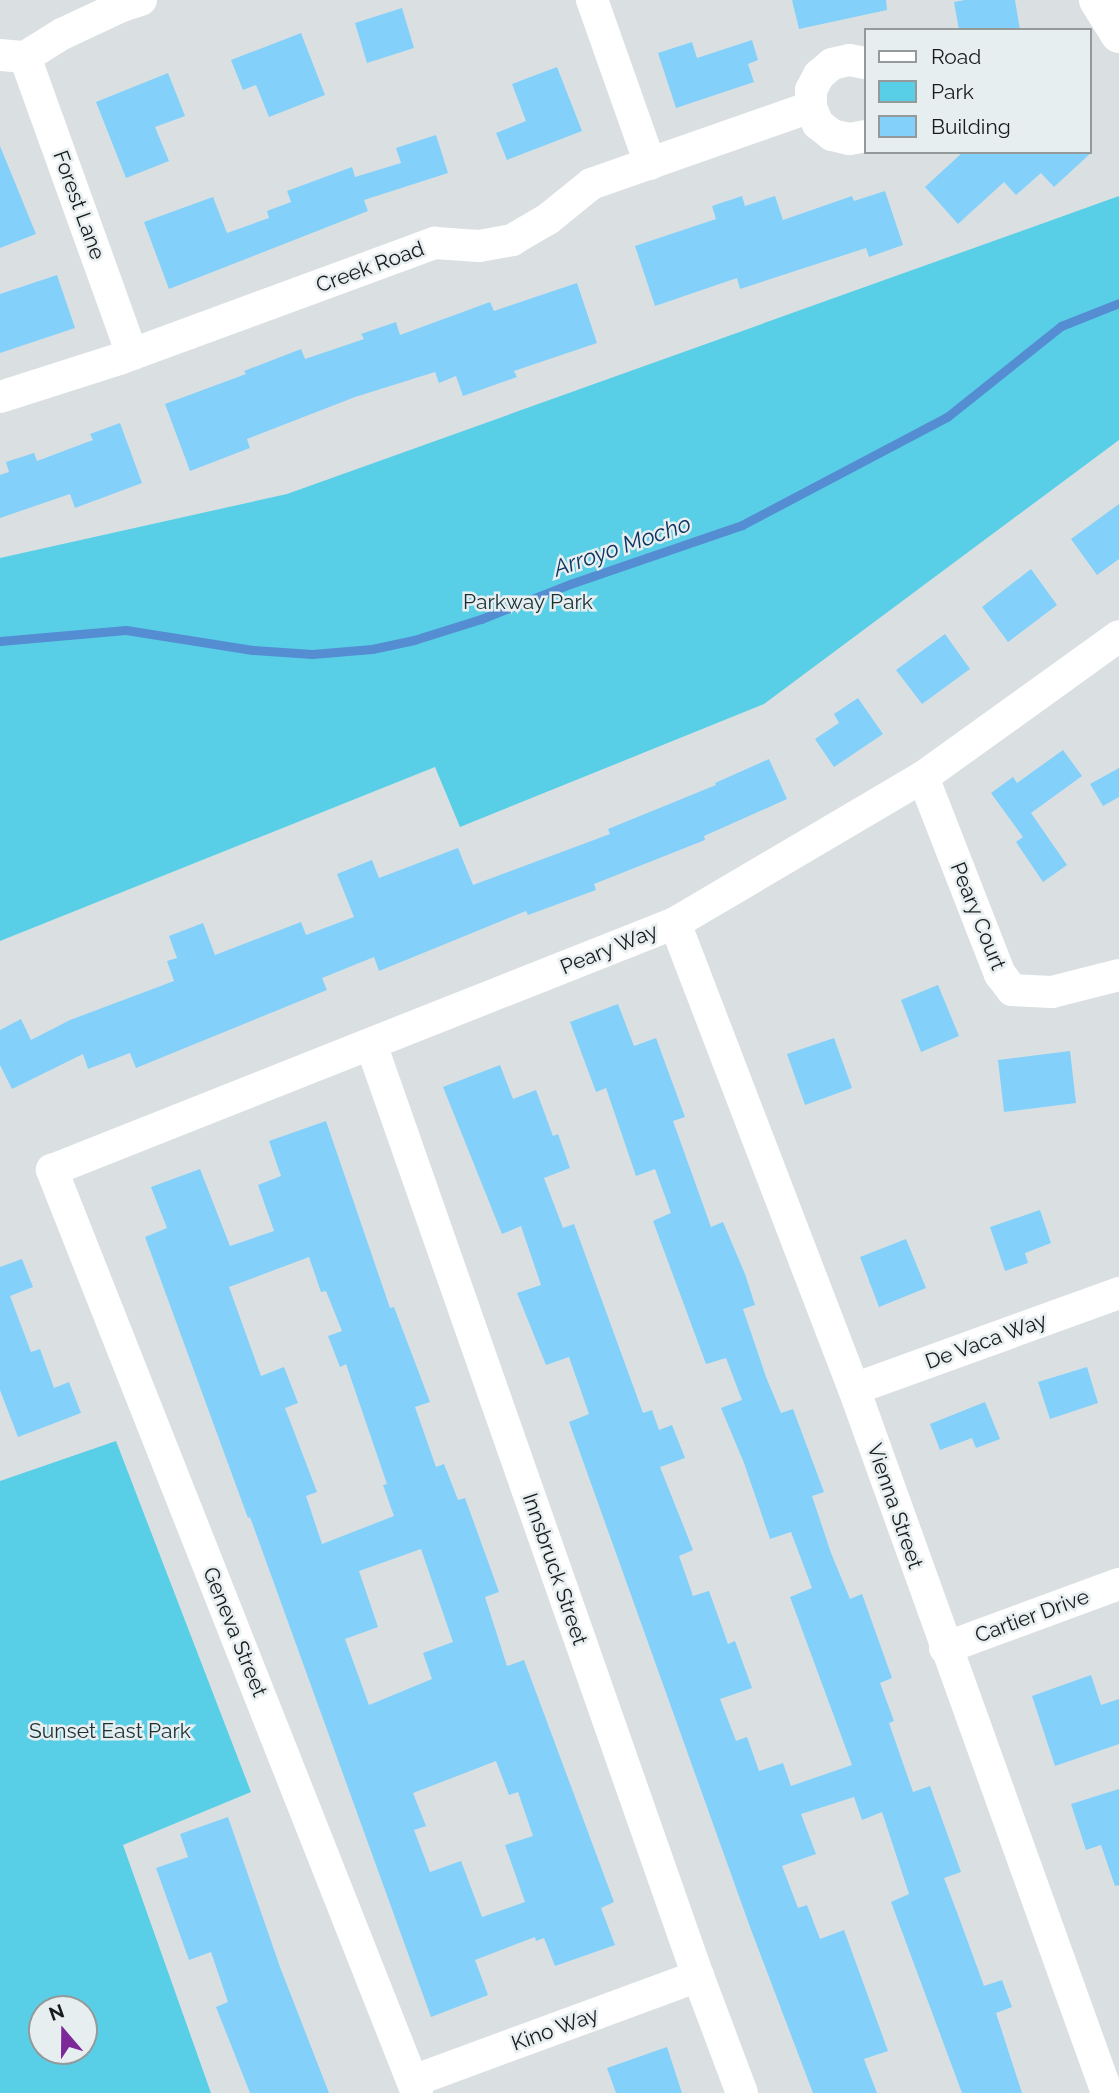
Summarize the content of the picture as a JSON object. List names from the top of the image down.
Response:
{
  "streets": {
    "street": [
      "Forest Lane",
      "Creek Road",
      "Peary Court",
      "Peary Way",
      "De Vaca Way",
      "Vienna Street",
      "Innsbruck Street",
      "Cartier Drive",
      "Geneva Street",
      "Kino Way"
    ]
  },
  "crossings": [
    ["Forest Lane", "Creek Road"],
    ["Peary Court", "Peary Way"],
    ["Peary Way", "Vienna Street"],
    ["Peary Way", "Innsbruck Street"],
    ["Peary Way", "Geneva Street"],
    ["De Vaca Way", "Vienna Street"],
    ["Vienna Street", "Cartier Drive"],
    ["Innsbruck Street", "Kino Way"],
    ["Geneva Street", "Kino Way"]
  ],
  "water": ["Arroyo Mocho"],
  "parks": ["Parkway Park", "Sunset East Park"],
  "legend": ["Road", "Park", "Building"],
  "north": "top"
}
